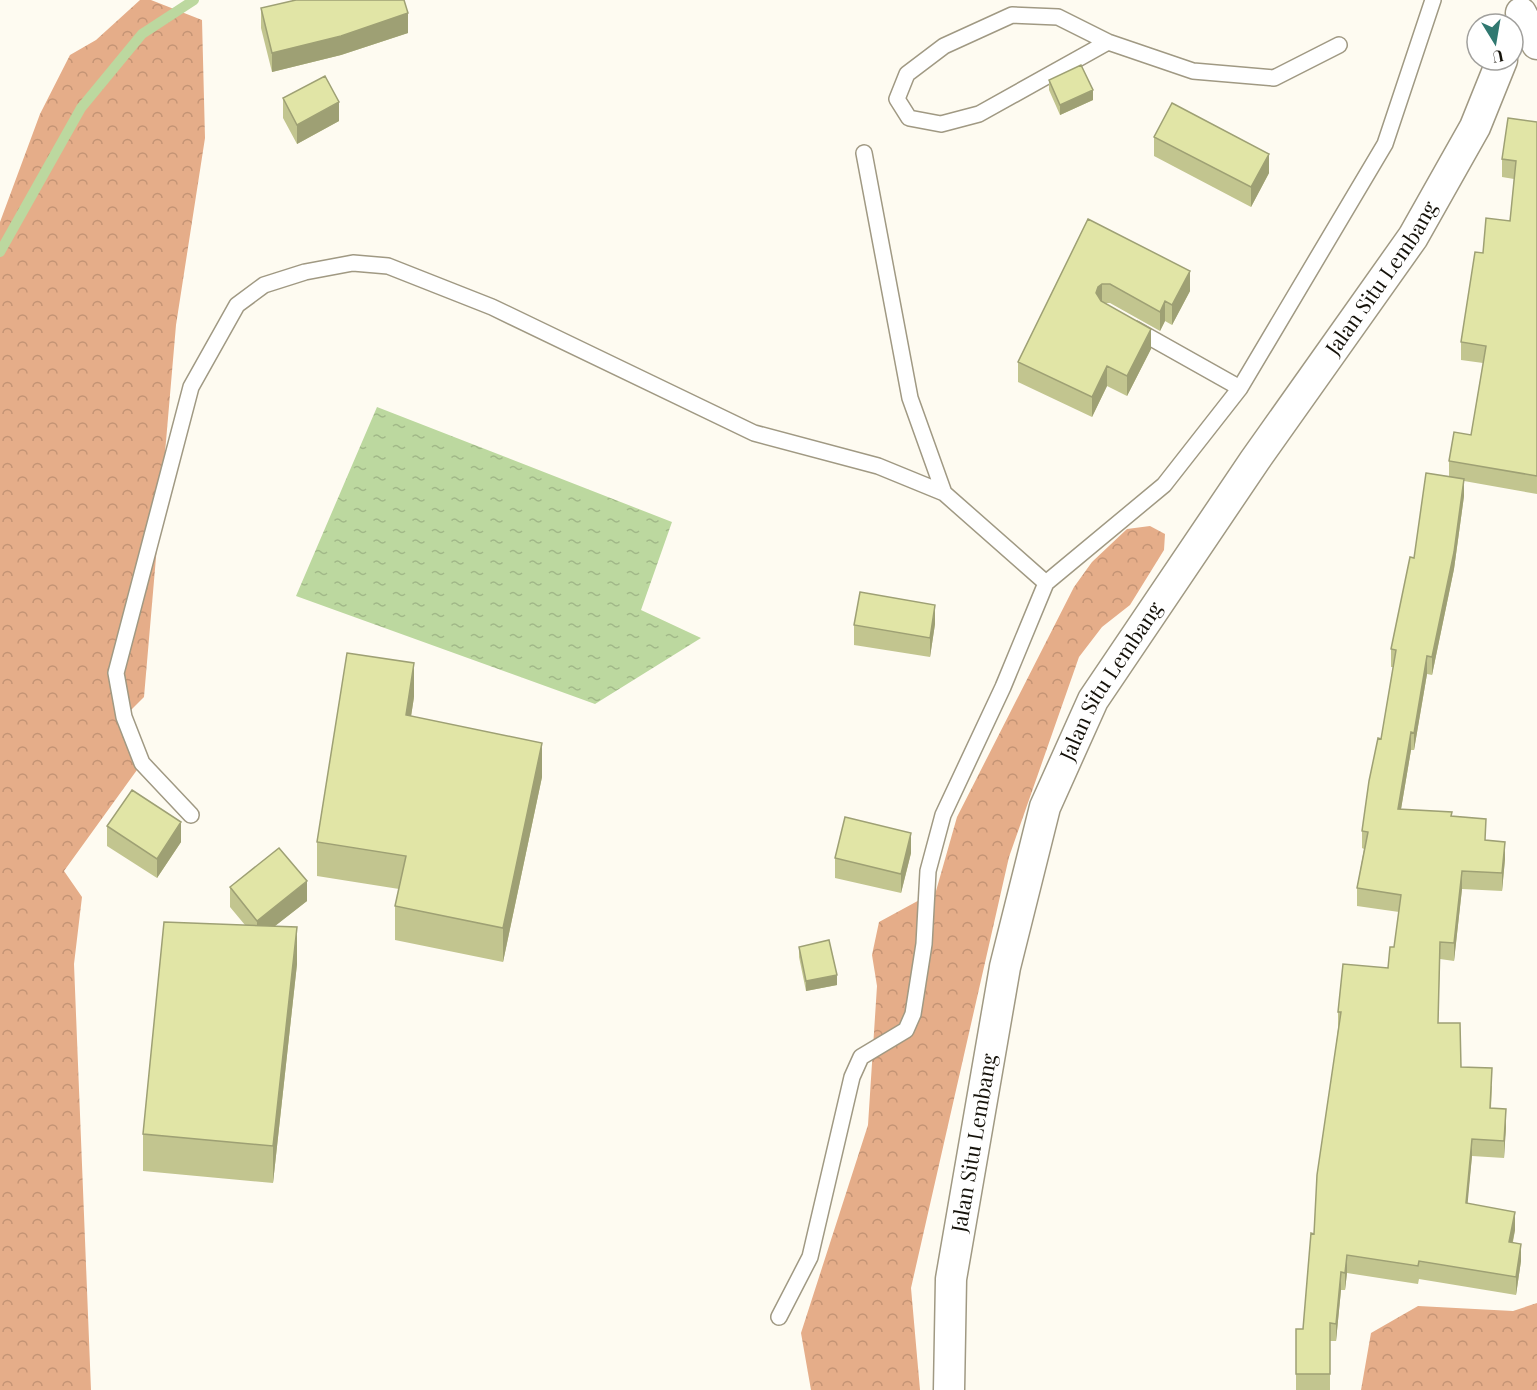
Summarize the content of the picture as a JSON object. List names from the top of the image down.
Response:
{
  "streets": {
    "street": ["Jalan Situ Lembang"]
  },
  "north": "bottom"
}
